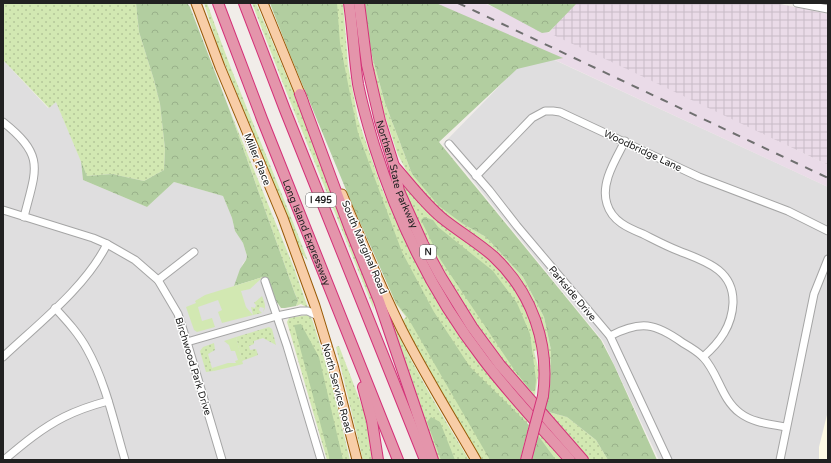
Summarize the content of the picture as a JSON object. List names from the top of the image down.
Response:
{
  "streets": {
    "highway": [
      "Northern State Parkway",
      "I 495",
      "Long Island Expressway",
      "N"
    ],
    "main road": ["Miller Place", "South Marginal Road", "North Service Road"],
    "street": ["Woodbridge Lane", "Parkside Drive", "Birchwood Park Drive"]
  },
  "crossings": [
    ["Woodbridge Lane", "Parkside Drive"],
    ["Miller Place", "North Service Road"]
  ]
}
